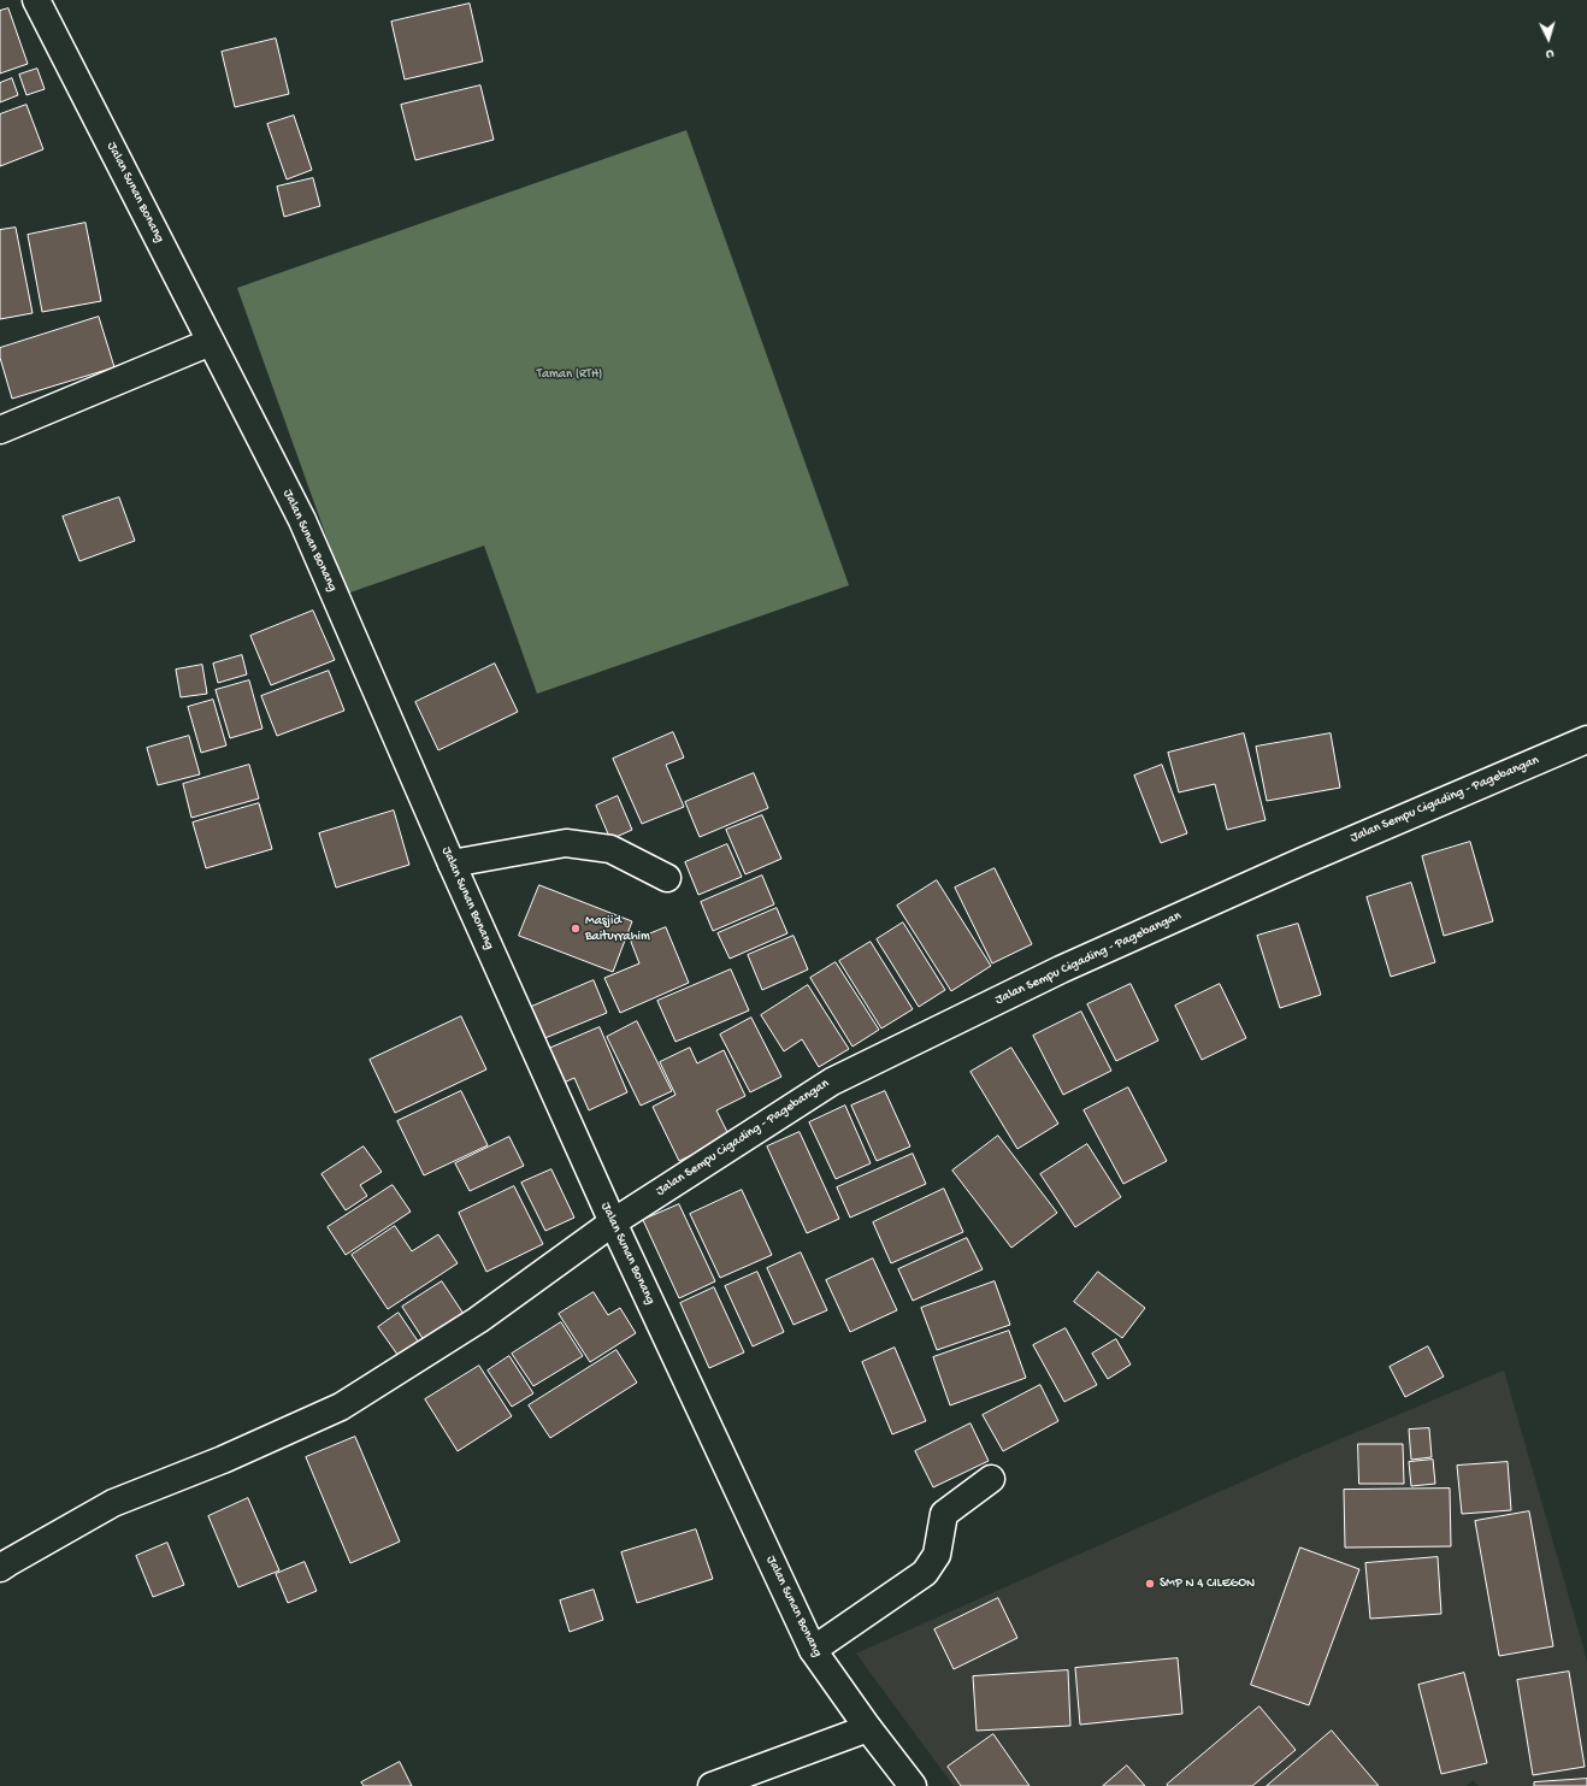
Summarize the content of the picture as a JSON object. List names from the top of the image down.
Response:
{
  "streets": {
    "street": ["Jalan Sunan Bonang", "Jalan Sempu Cigading - Pagebangan"]
  },
  "crossings": [
    ["Jalan Sunan Bonang", "Jalan Sempu Cigading - Pagebangan"]
  ],
  "parks": ["Taman (RTH)"],
  "places": ["Masjid Baiturrahim", "SMP N 4 CILEGON"],
  "north": "bottom"
}
